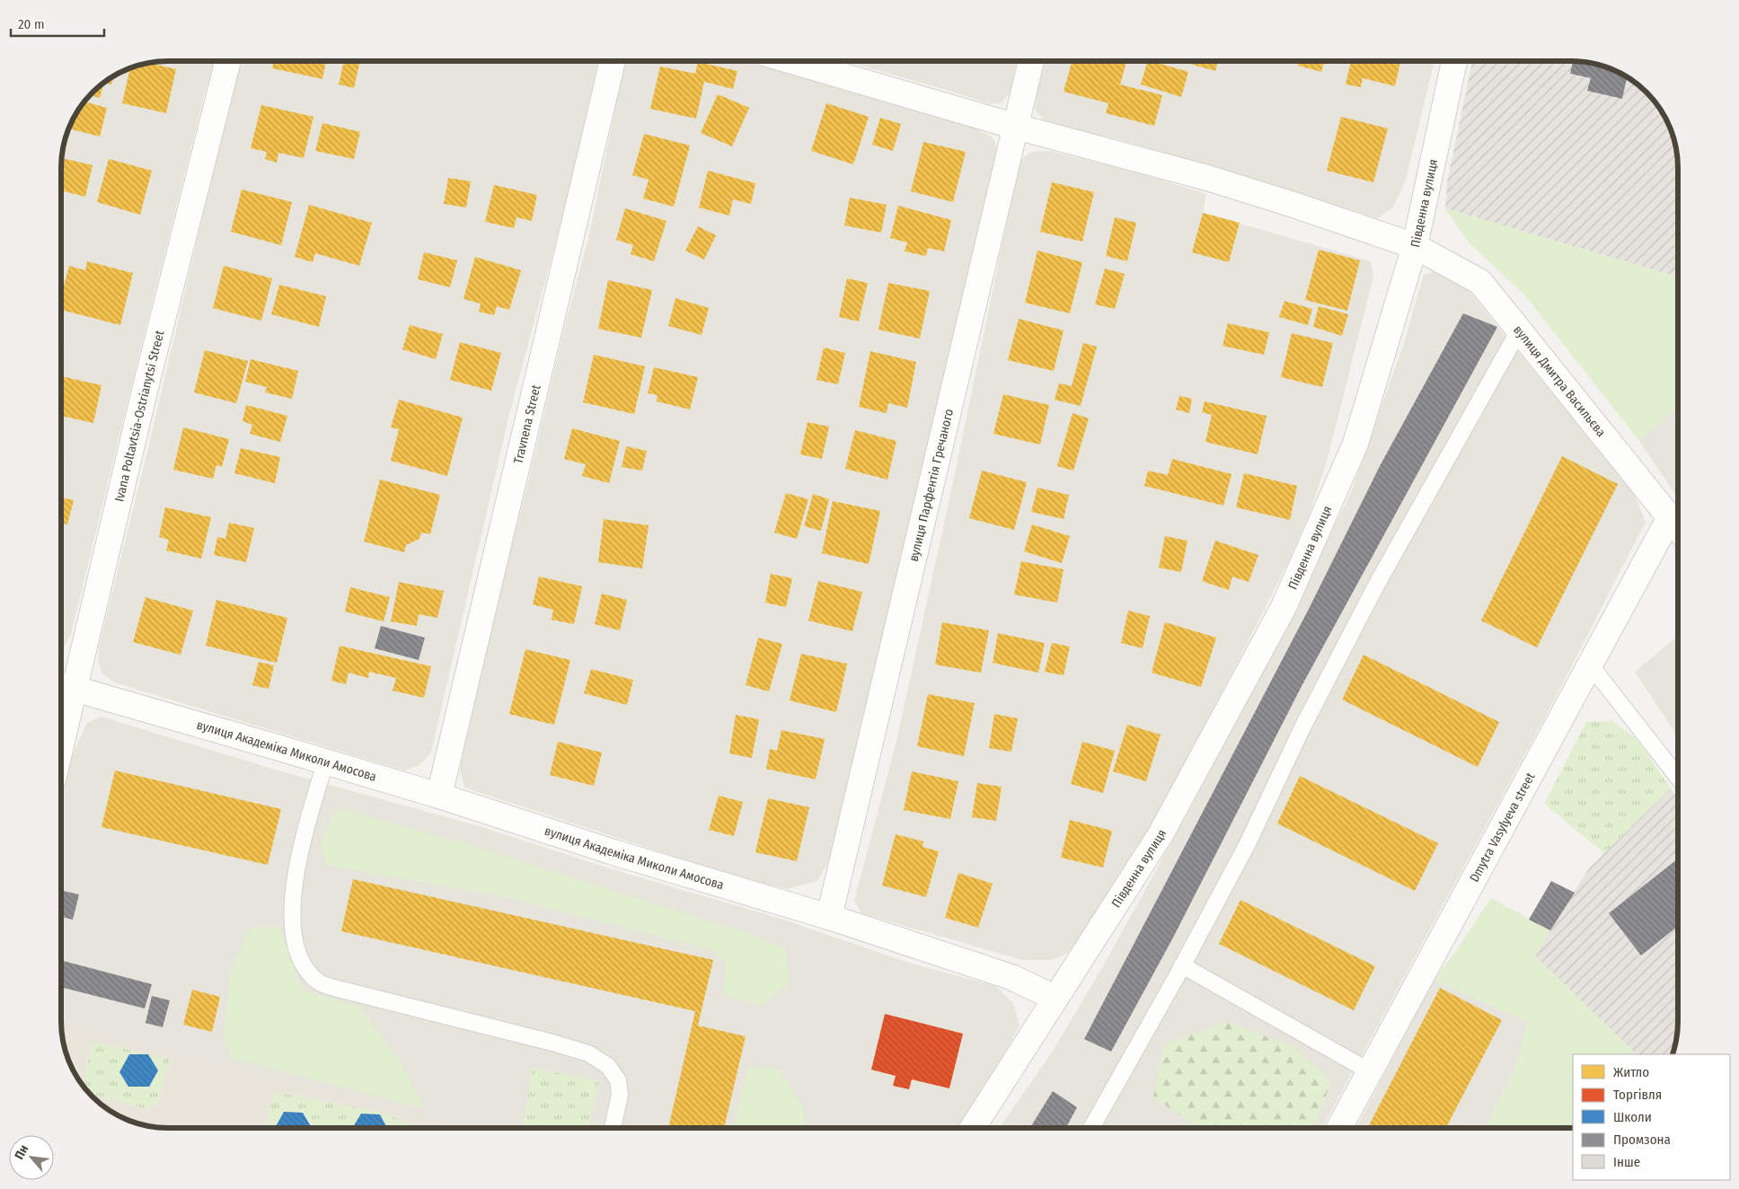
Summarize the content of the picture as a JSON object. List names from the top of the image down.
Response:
{
  "streets": {
    "street": [
      "Південна вулиця",
      "вулиця Дмитра Васильєва",
      "Ivana Poltavtsia-Ostrianytsi Street",
      "Travnena Street",
      "вулиця Парфентія Гречаного",
      "вулиця Академіка Миколи Амосова",
      "Dmytra Vasylyeva street"
    ]
  },
  "crossings": [
    ["Південна вулиця", "вулиця Дмитра Васильєва"],
    ["Південна вулиця", "вулиця Академіка Миколи Амосова"],
    ["вулиця Дмитра Васильєва", "вулиця Парфентія Гречаного"],
    ["вулиця Дмитра Васильєва", "Dmytra Vasylyeva street"],
    ["Ivana Poltavtsia-Ostrianytsi Street", "вулиця Академіка Миколи Амосова"],
    ["Travnena Street", "вулиця Академіка Миколи Амосова"],
    ["вулиця Парфентія Гречаного", "вулиця Академіка Миколи Амосова"]
  ],
  "legend": [
    "Житло",
    "Торгівля",
    "Школи",
    "Промзона",
    "Інше"
  ],
  "scale_bar": "20 m",
  "north": "top left"
}
